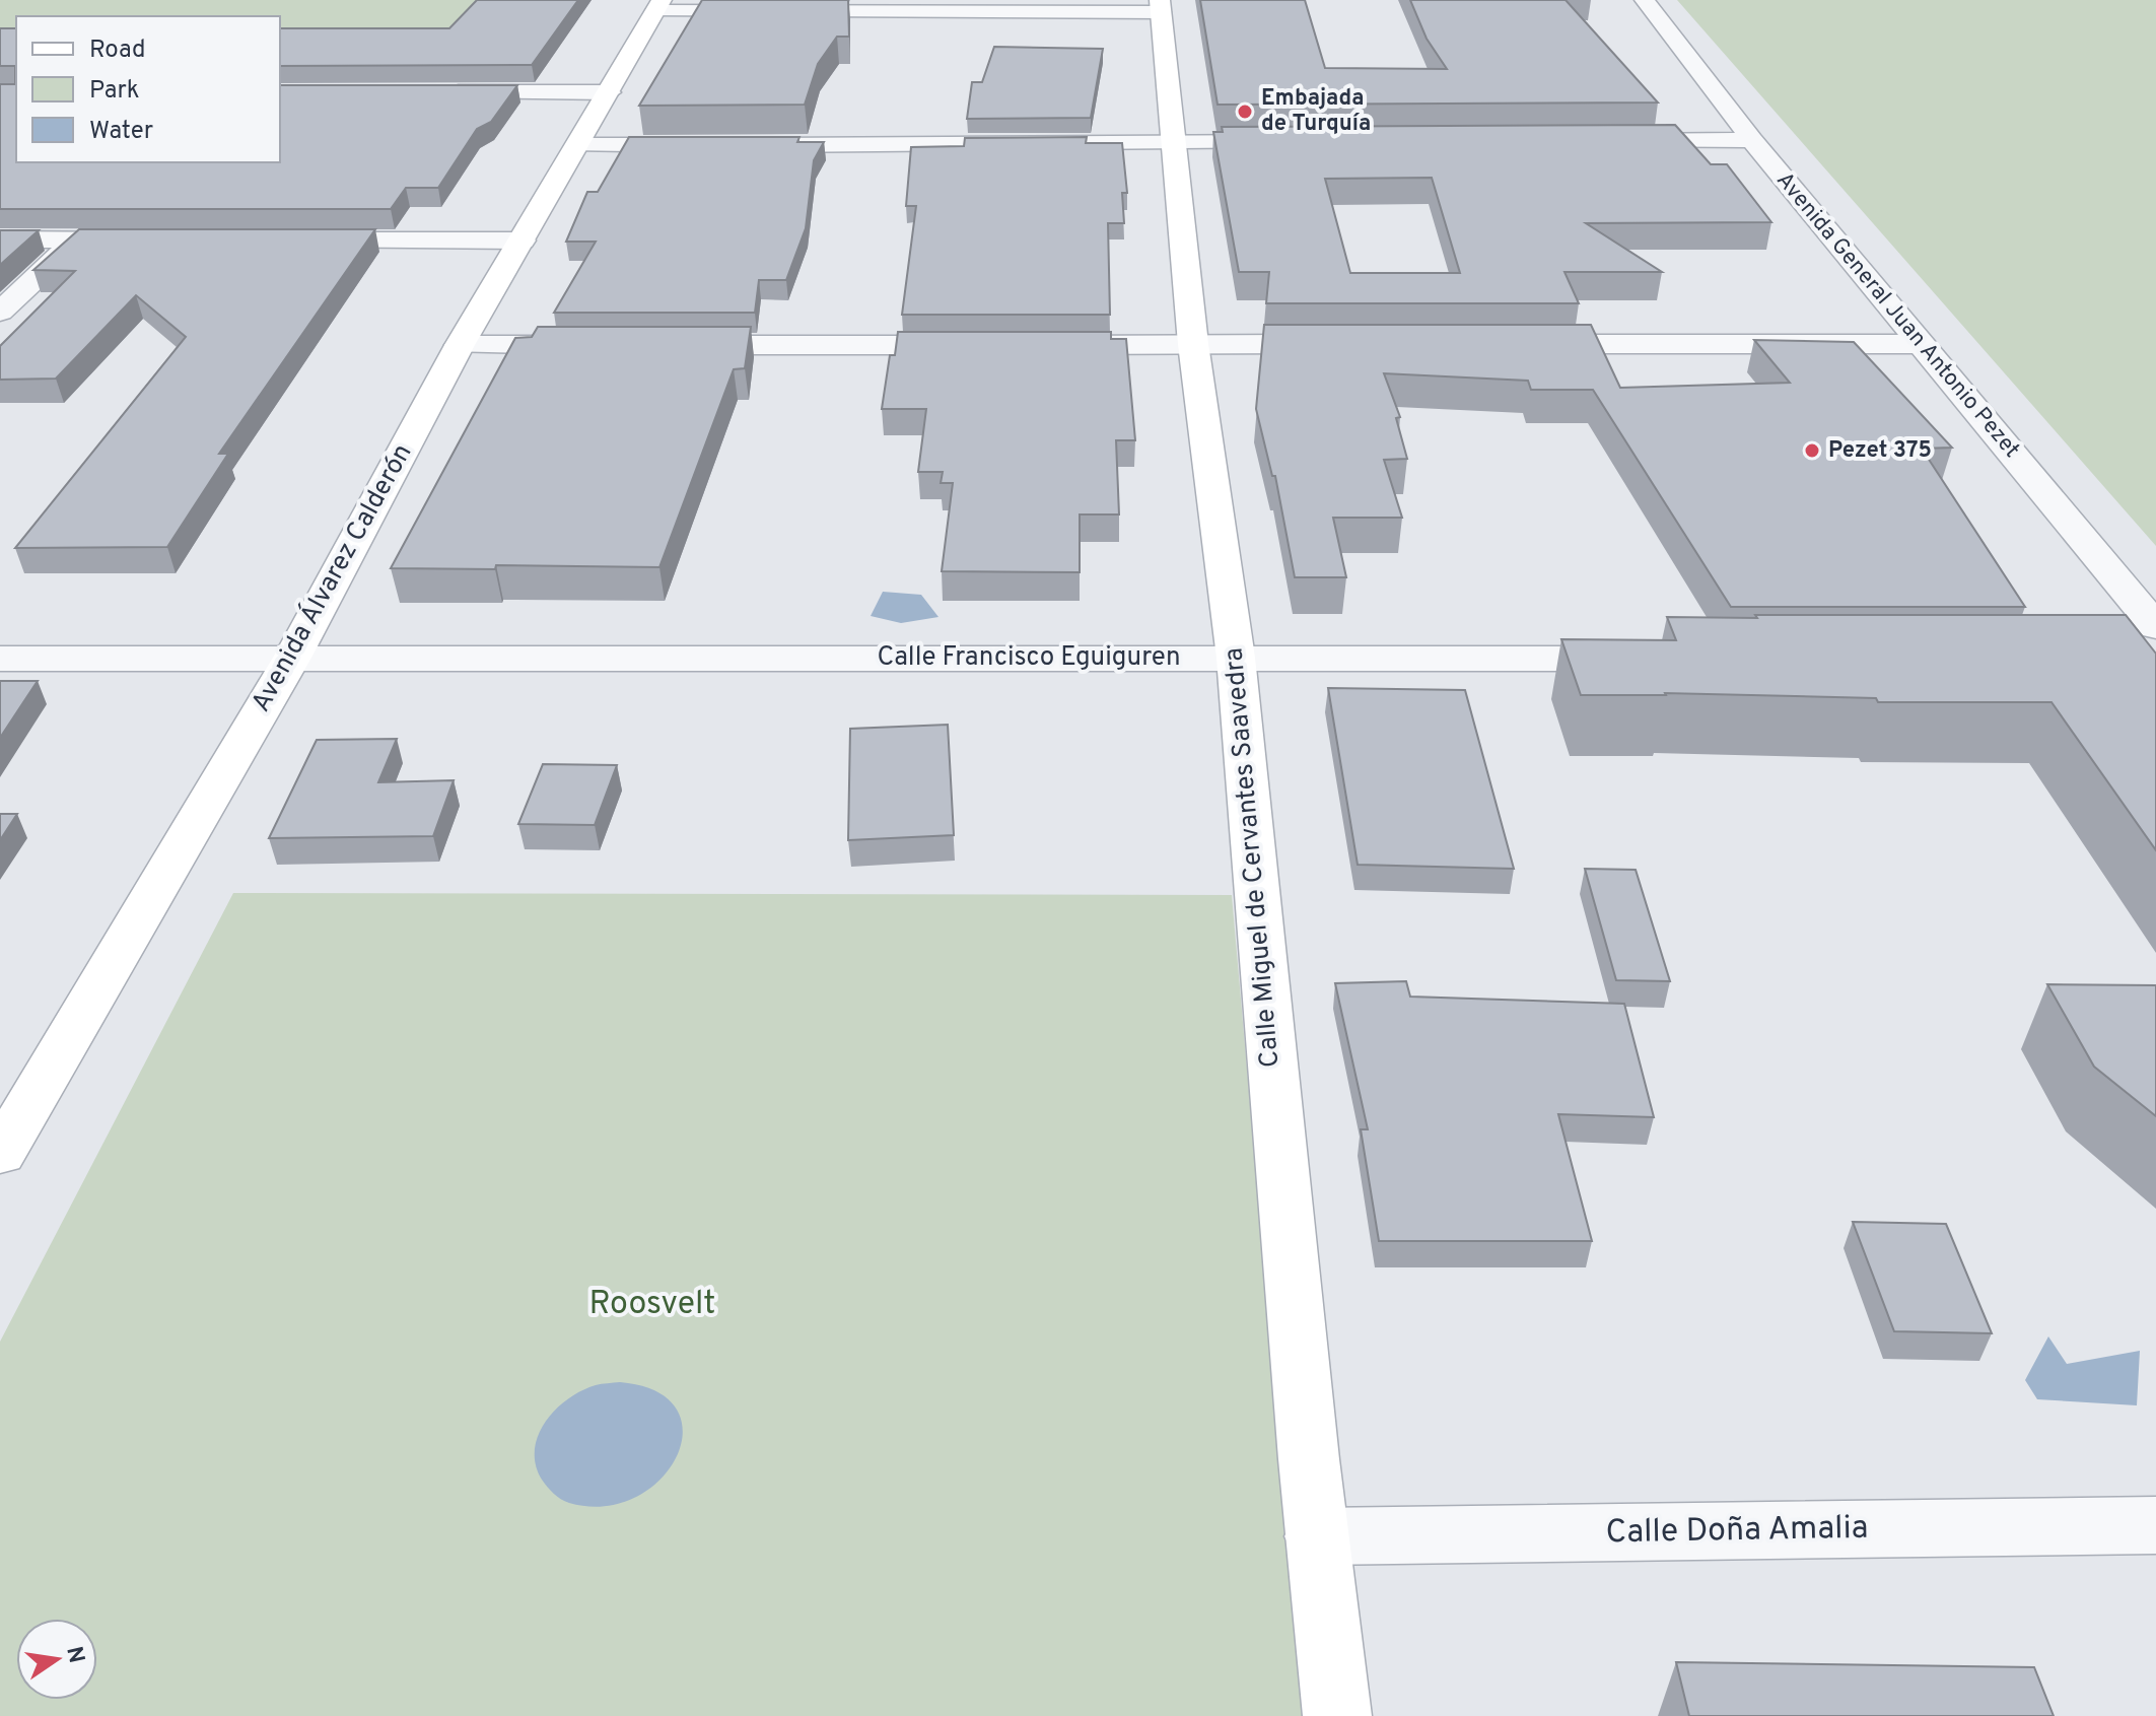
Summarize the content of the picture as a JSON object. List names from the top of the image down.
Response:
{
  "streets": {
    "street": [
      "Avenida General Juan Antonio Pezet",
      "Avenida Álvarez Calderón",
      "Calle Francisco Eguiguren",
      "Calle Miguel de Cervantes Saavedra",
      "Calle Doña Amalia"
    ]
  },
  "crossings": [
    ["Avenida Álvarez Calderón", "Calle Francisco Eguiguren"],
    ["Calle Francisco Eguiguren", "Calle Miguel de Cervantes Saavedra"],
    ["Calle Miguel de Cervantes Saavedra", "Calle Doña Amalia"]
  ],
  "parks": ["Roosvelt"],
  "places": ["Embajada de Turquía", "Pezet 375"],
  "legend": ["Road", "Park", "Water"],
  "north": "right"
}
